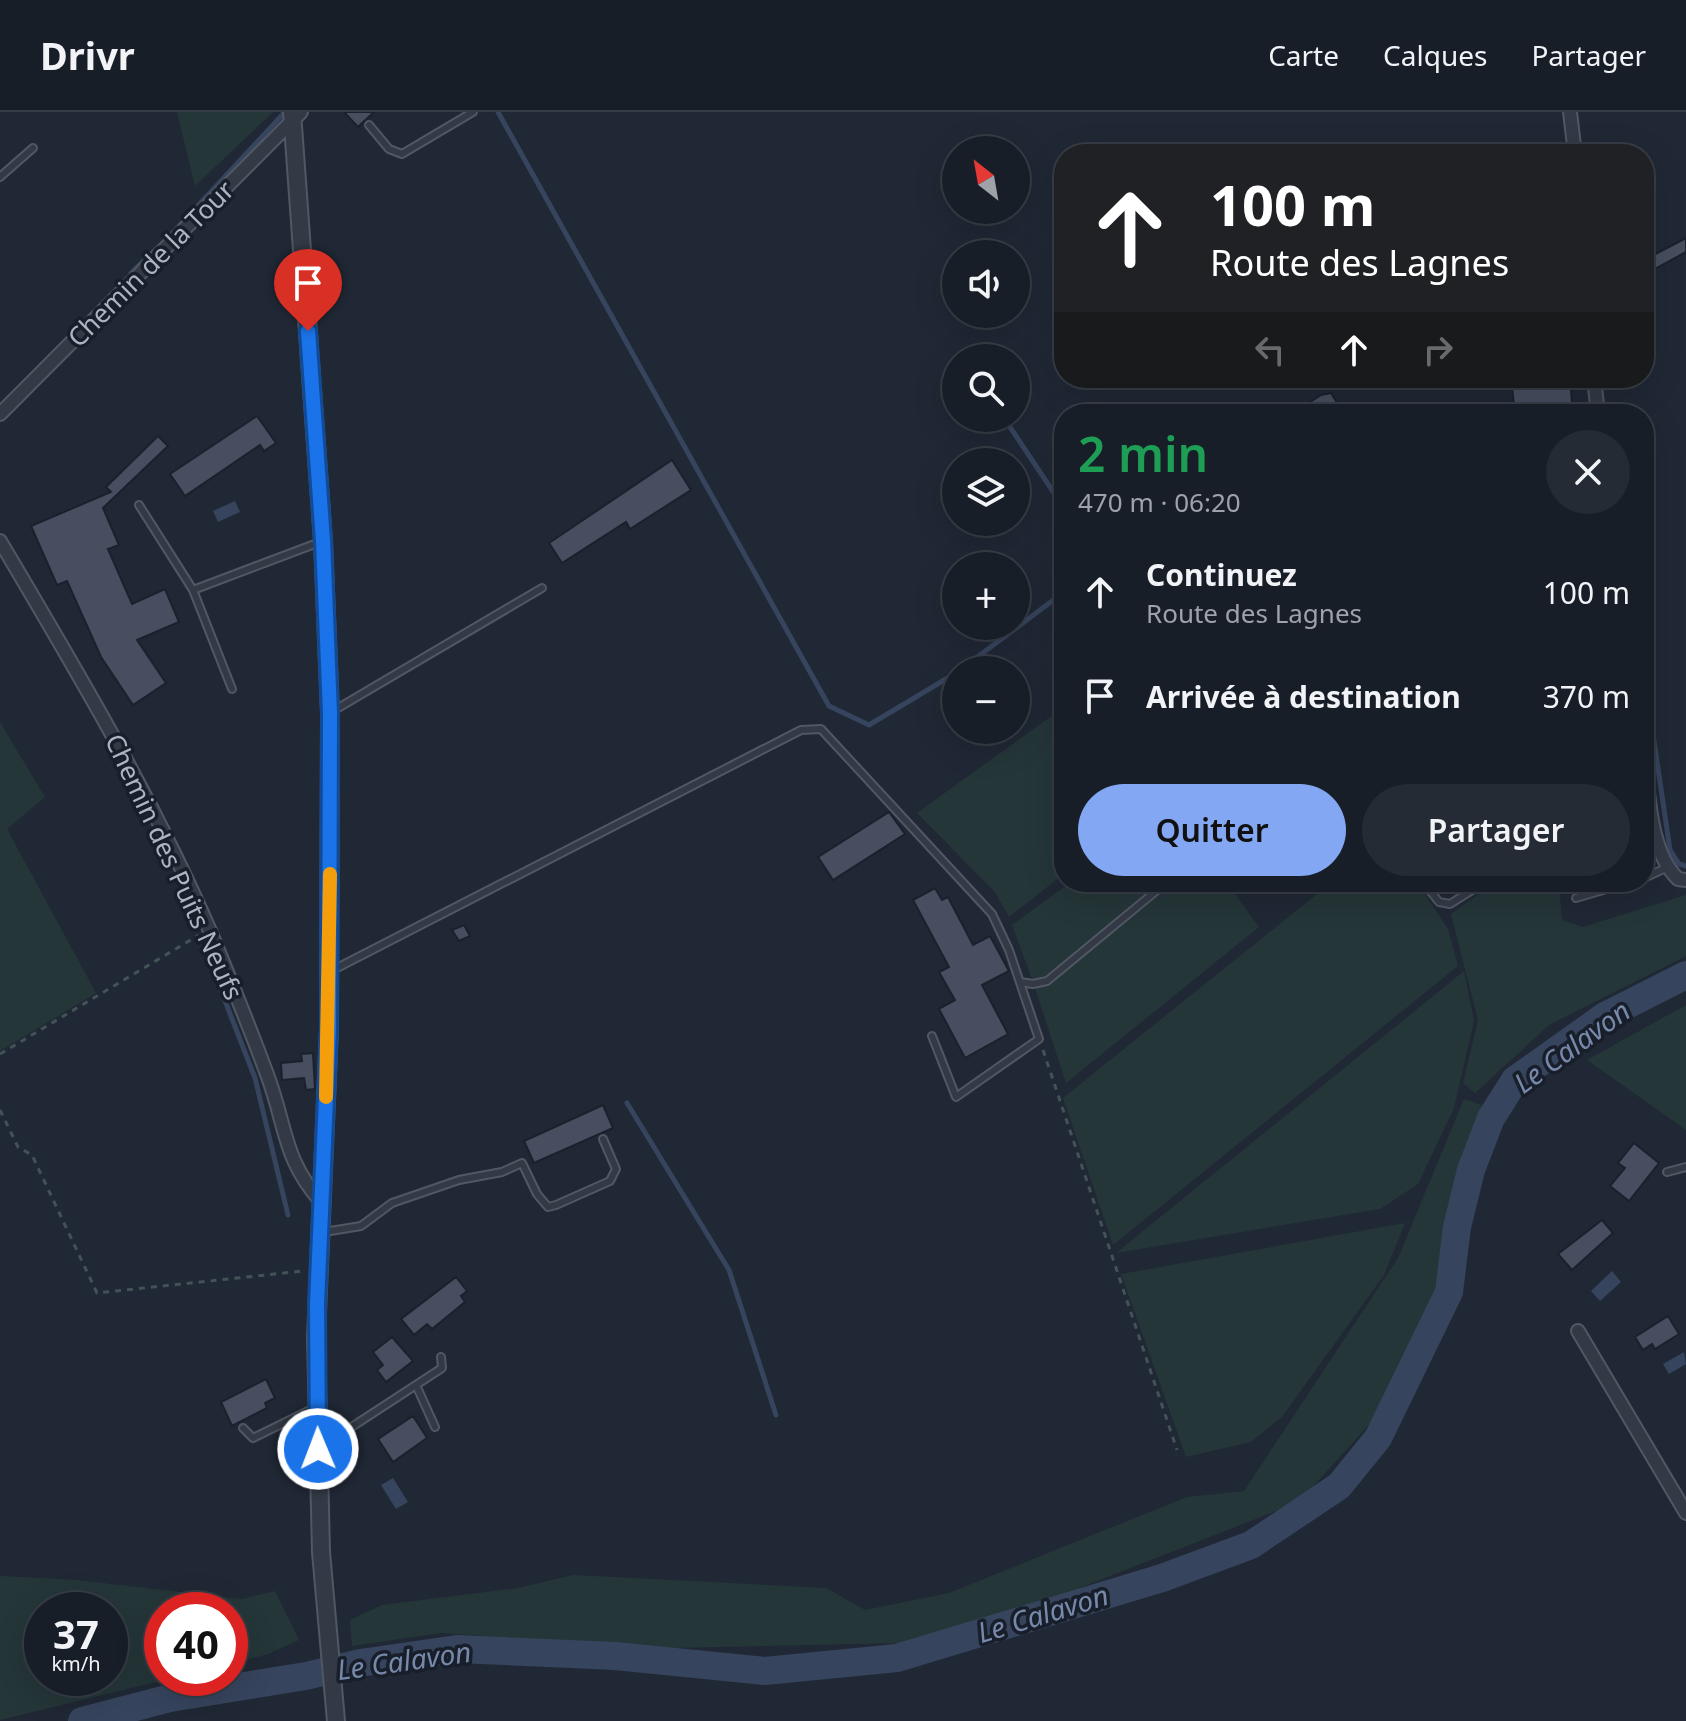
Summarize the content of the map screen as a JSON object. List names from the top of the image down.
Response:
{
  "streets": {
    "street": ["Chemin de la Tour", "Chemin des Puits Neufs"]
  },
  "water": ["Le Calavon"],
  "north": "top left",
  "page": {
    "header": "Drivr",
    "nav": ["Carte", "Calques", "Partager"],
    "map_buttons": ["+", "−"],
    "turn": ["100 m", "Route des Lagnes"],
    "heading": ["2 min", "470 m · 06:20"],
    "list": [
      {
        "name": "Continuez",
        "note": "Route des Lagnes",
        "value": "100 m"
      },
      {
        "name": "Arrivée à destination",
        "value": "370 m"
      }
    ],
    "buttons": ["Quitter", "Partager"],
    "speed": "37 km/h",
    "limit": "40"
  }
}
